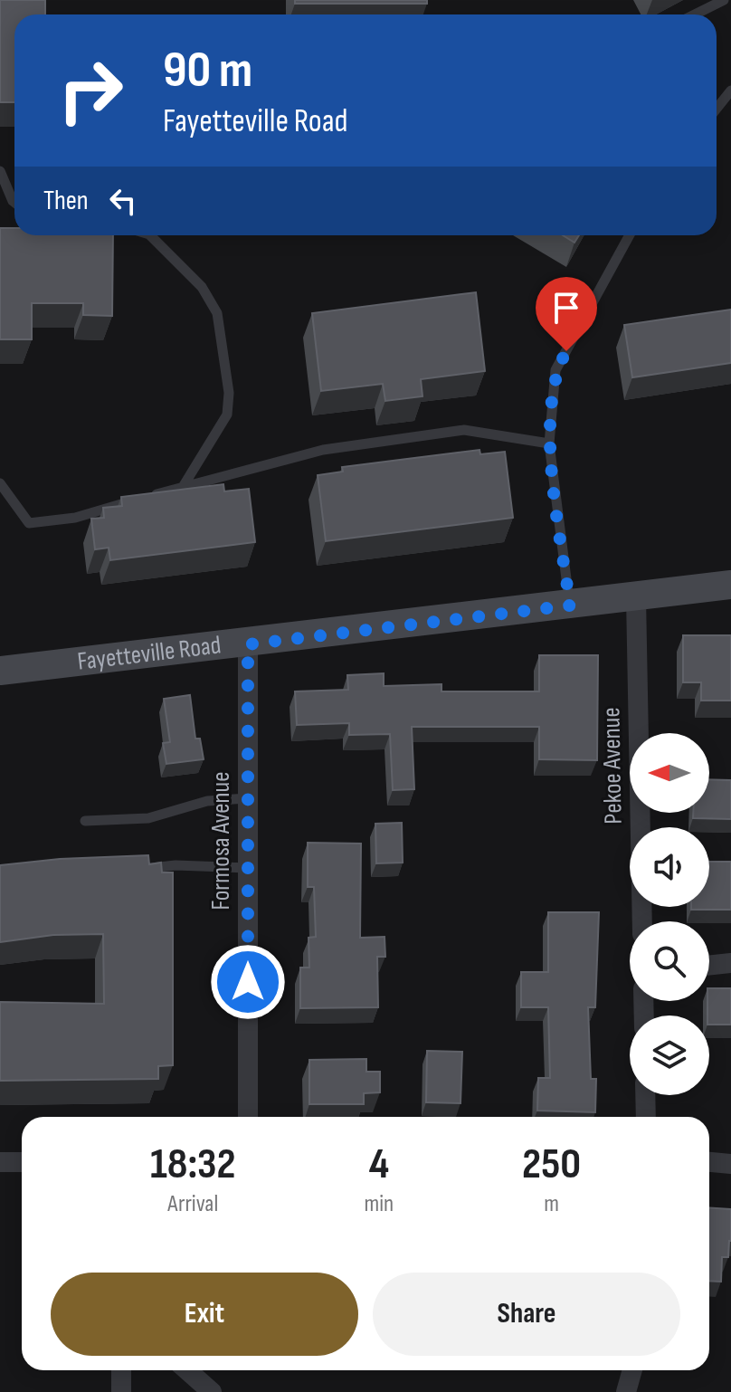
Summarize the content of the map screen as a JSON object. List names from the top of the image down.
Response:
{
  "streets": {
    "main road": ["Fayetteville Road"],
    "street": ["Pekoe Avenue", "Formosa Avenue"]
  },
  "crossings": [
    ["Fayetteville Road", "Pekoe Avenue"],
    ["Fayetteville Road", "Formosa Avenue"]
  ],
  "north": "left",
  "page": {
    "turn": ["90 m", "Fayetteville Road"],
    "then": "Then",
    "eta": [
      "18:32",
      "Arrival",
      "4",
      "min",
      "250",
      "m"
    ],
    "buttons": ["Exit", "Share"]
  }
}
